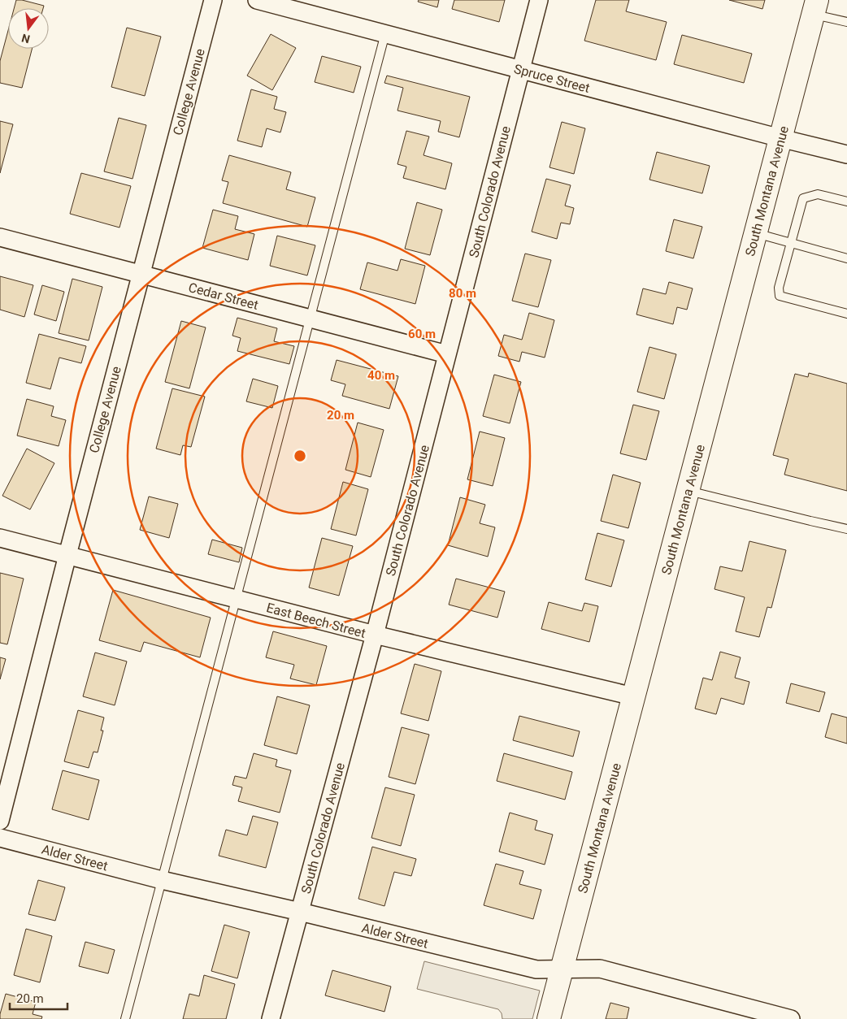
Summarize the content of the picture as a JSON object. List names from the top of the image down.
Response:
{
  "streets": {
    "street": [
      "Spruce Street",
      "College Avenue",
      "South Montana Avenue",
      "South Colorado Avenue",
      "Cedar Street",
      "East Beech Street",
      "Alder Street"
    ]
  },
  "crossings": [
    ["Spruce Street", "South Montana Avenue"],
    ["Spruce Street", "South Colorado Avenue"],
    ["College Avenue", "Cedar Street"],
    ["College Avenue", "East Beech Street"],
    ["South Montana Avenue", "East Beech Street"],
    ["South Montana Avenue", "Alder Street"],
    ["South Colorado Avenue", "Cedar Street"],
    ["South Colorado Avenue", "East Beech Street"],
    ["South Colorado Avenue", "Alder Street"]
  ],
  "scale_bar": "20 m",
  "north": "bottom",
  "rings": [
    "80 m",
    "60 m",
    "40 m",
    "20 m"
  ]
}
